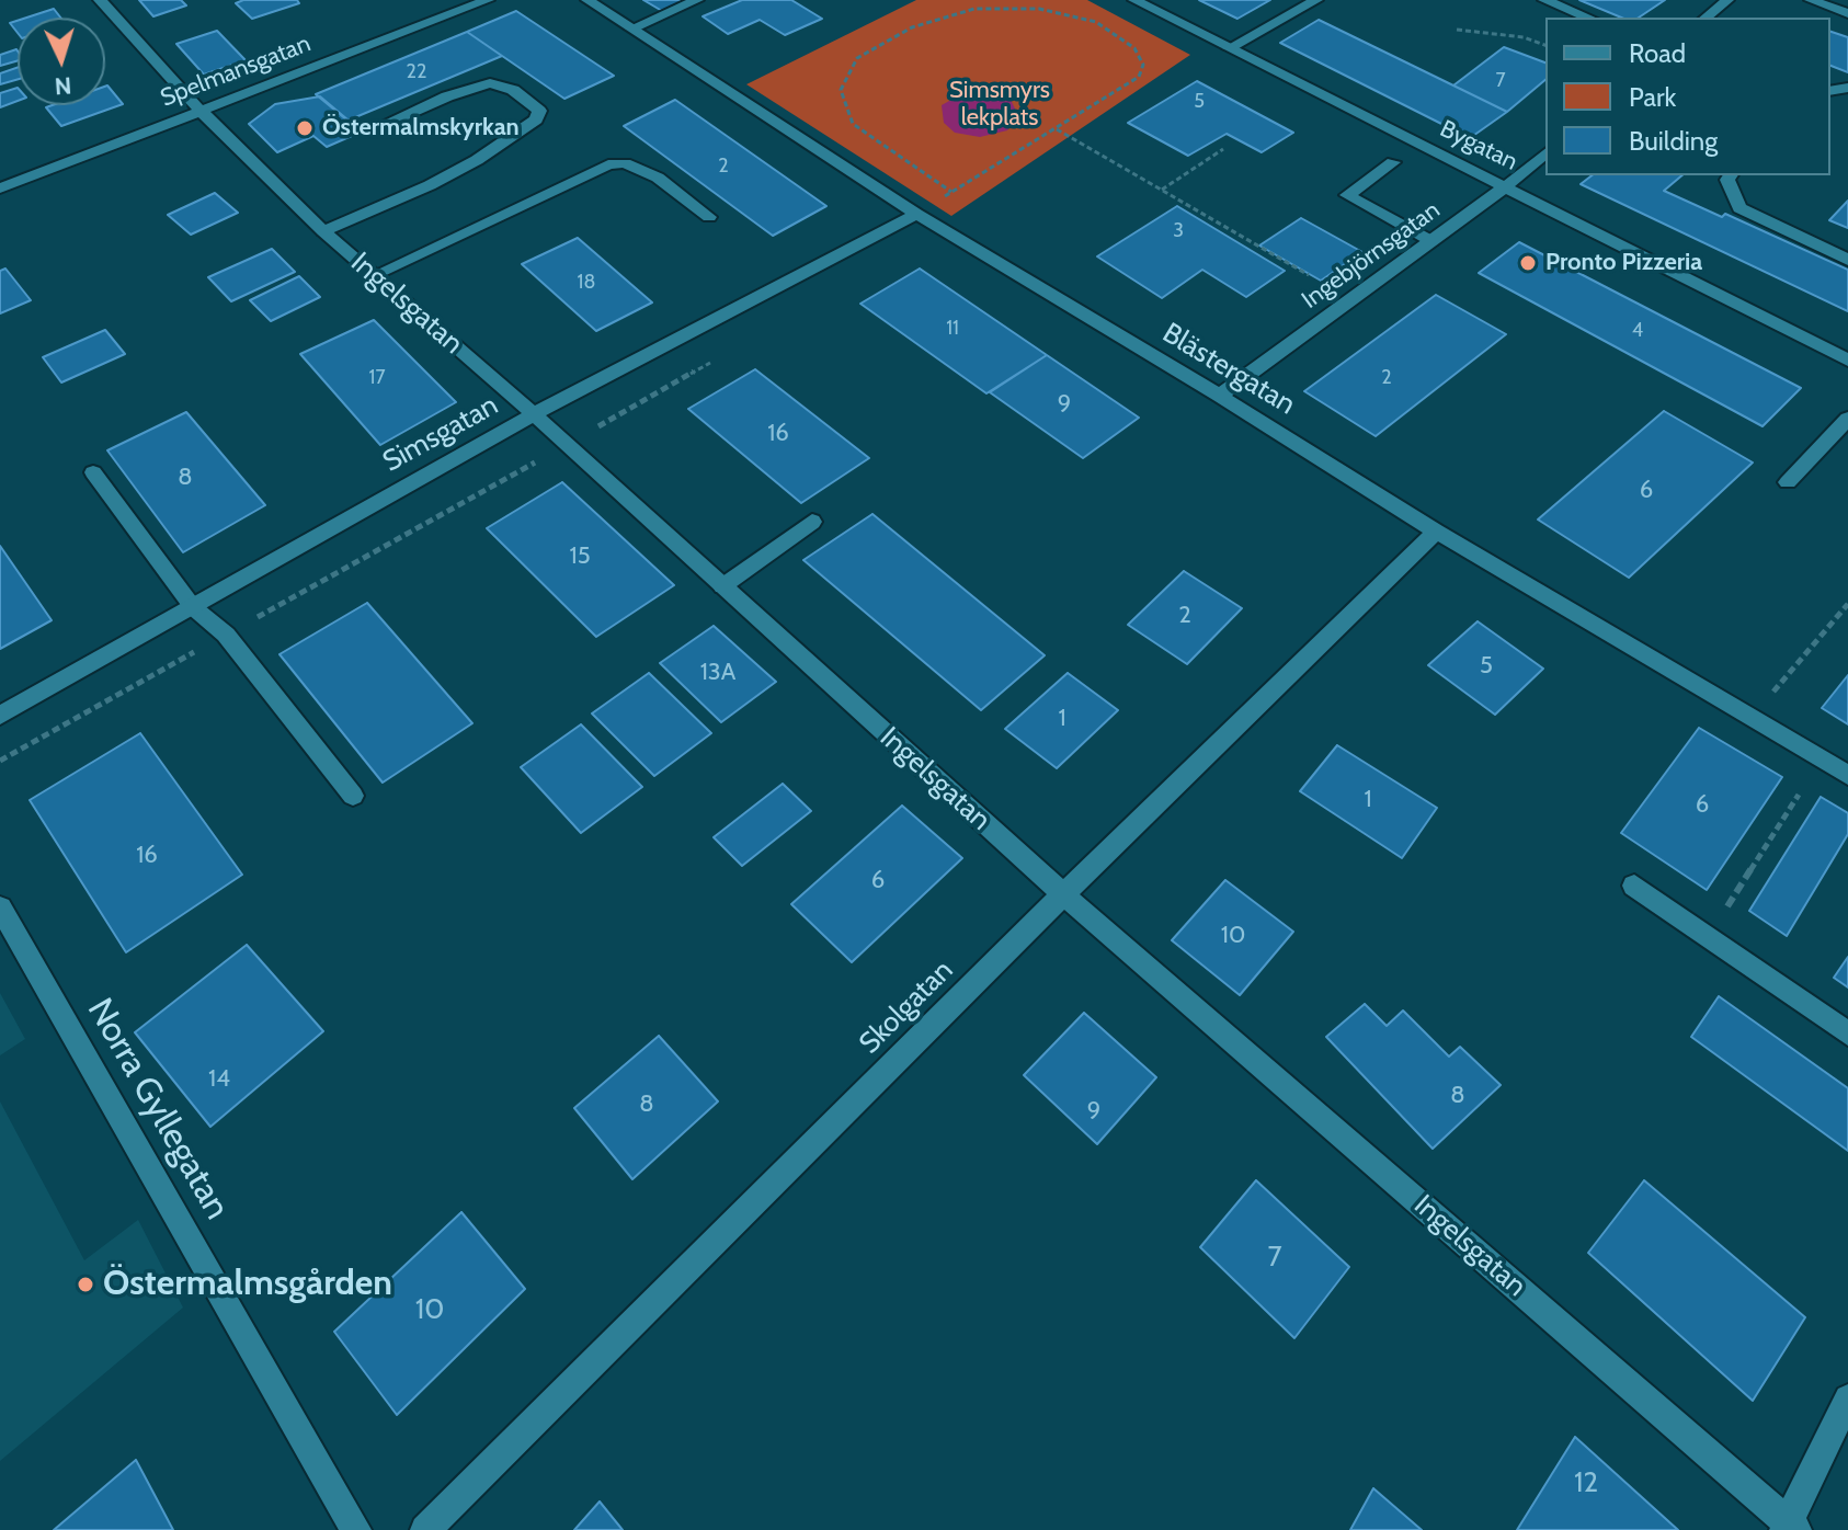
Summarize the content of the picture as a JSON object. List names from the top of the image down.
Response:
{
  "streets": {
    "street": [
      "Spelmansgatan",
      "Bygatan",
      "Ingebjörnsgatan",
      "Ingelsgatan",
      "Blästergatan",
      "Simsgatan",
      "Skolgatan",
      "Norra Gyllegatan"
    ]
  },
  "crossings": [
    ["Spelmansgatan", "Ingelsgatan"],
    ["Bygatan", "Ingebjörnsgatan"],
    ["Ingebjörnsgatan", "Blästergatan"],
    ["Ingelsgatan", "Simsgatan"],
    ["Ingelsgatan", "Skolgatan"],
    ["Blästergatan", "Simsgatan"],
    ["Blästergatan", "Skolgatan"]
  ],
  "parks": ["Simsmyrs lekplats"],
  "places": ["Östermalmskyrkan", "Pronto Pizzeria", "Östermalmsgården"],
  "house_numbers": [
    "22",
    "7",
    "5",
    "2",
    "3",
    "18",
    "11",
    "4",
    "17",
    "2",
    "9",
    "16",
    "8",
    "6",
    "15",
    "2",
    "5",
    "13A",
    "1",
    "1",
    "6",
    "16",
    "6",
    "10",
    "14",
    "8",
    "8",
    "9",
    "7",
    "10",
    "12"
  ],
  "legend": ["Road", "Park", "Building"],
  "north": "bottom"
}
